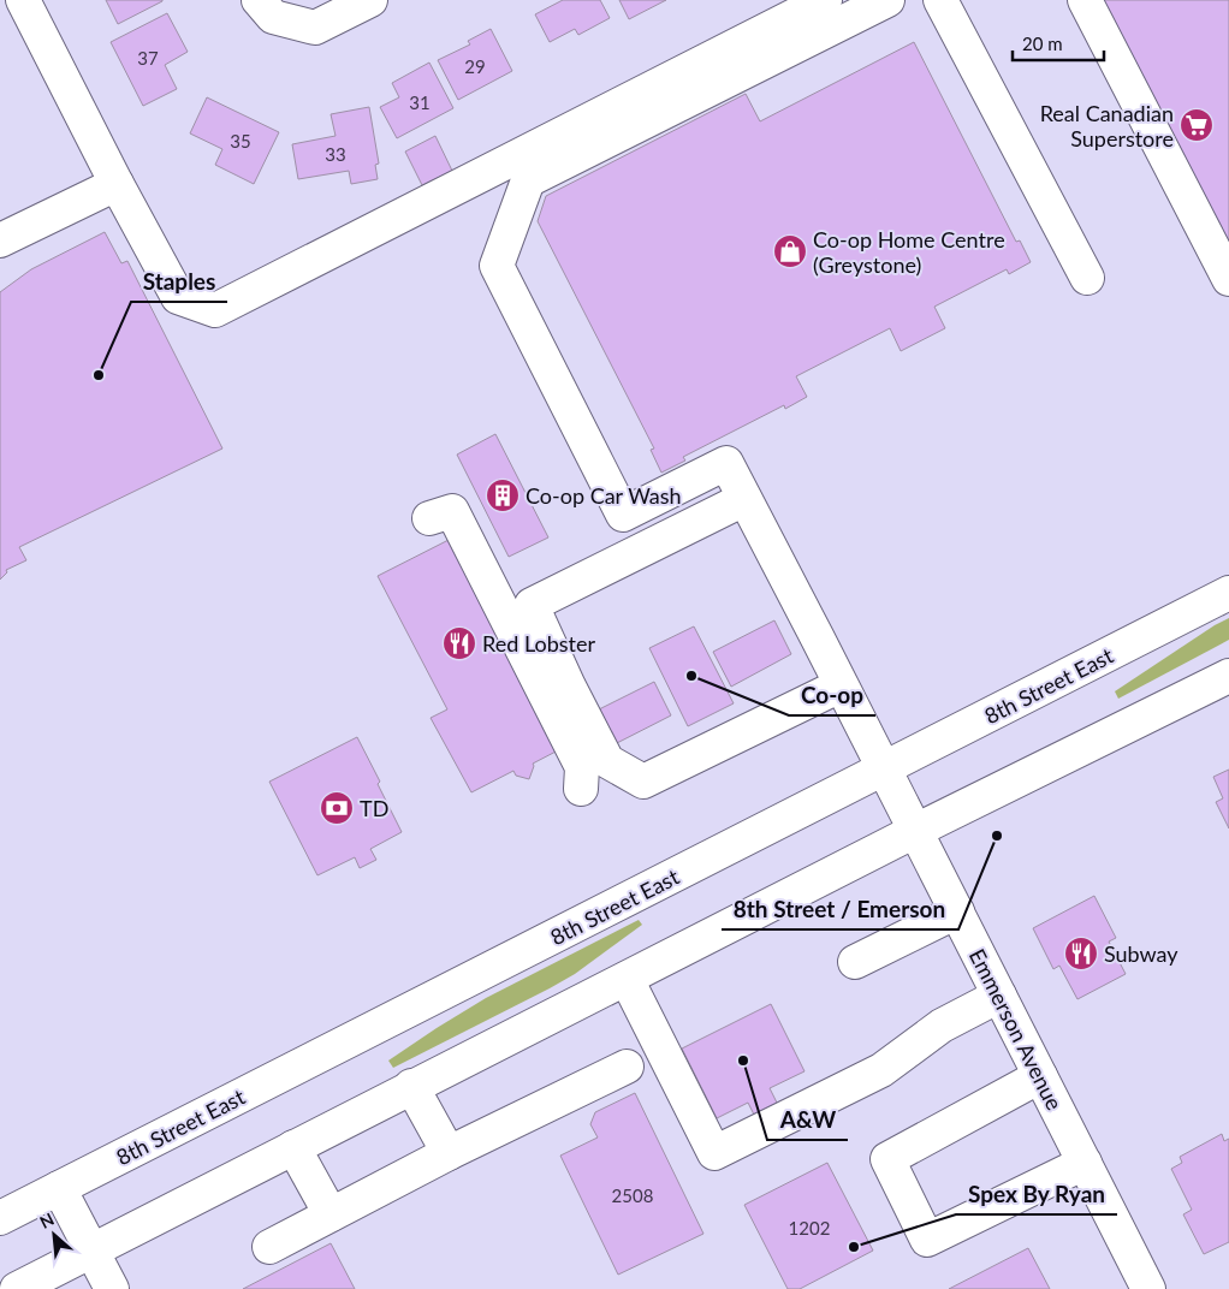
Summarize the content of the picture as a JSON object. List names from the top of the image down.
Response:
{
  "streets": {
    "main road": ["8th Street East", "Emmerson Avenue"]
  },
  "crossings": [
    ["8th Street East", "Emmerson Avenue"]
  ],
  "places": {
    "supermarket": ["Real Canadian Superstore"],
    "shop": ["Co-op Home Centre (Greystone)"],
    "other": [
      "Staples",
      "Co-op",
      "8th Street / Emerson",
      "A&W",
      "Spex By Ryan"
    ],
    "building": ["Co-op Car Wash"],
    "restaurant": ["Red Lobster", "Subway"],
    "bank": ["TD"]
  },
  "house_numbers": [
    "37",
    "29",
    "31",
    "35",
    "33",
    "2508",
    "1202"
  ],
  "scale_bar": "20 m",
  "north": "top left"
}
